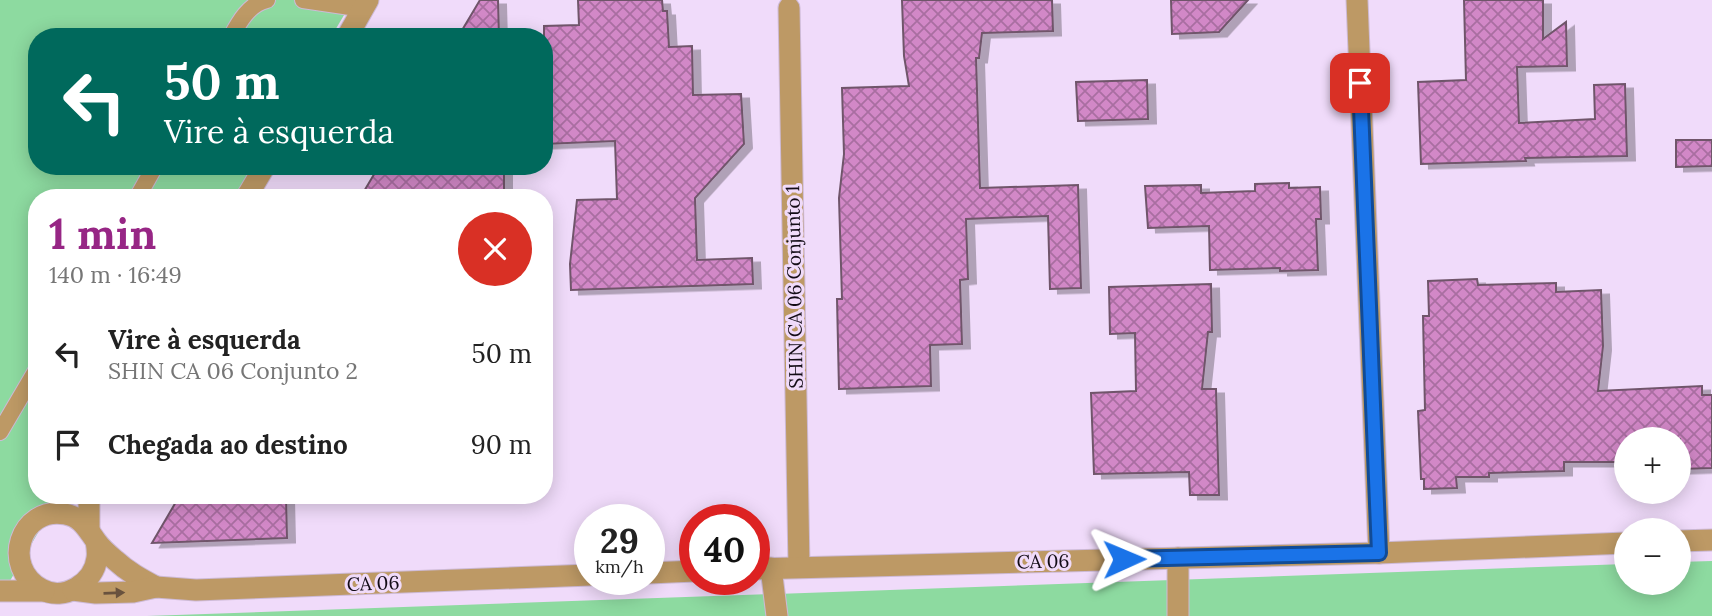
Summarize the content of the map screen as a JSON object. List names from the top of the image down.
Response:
{
  "streets": {
    "street": ["SHIN CA 06 Conjunto 1", "CA 06"]
  },
  "crossings": [
    ["SHIN CA 06 Conjunto 1", "CA 06"]
  ],
  "page": {
    "turn": ["50 m", "Vire à esquerda"],
    "heading": ["1 min", "140 m · 16:49"],
    "list": [
      {
        "name": "Vire à esquerda",
        "note": "SHIN CA 06 Conjunto 2",
        "value": "50 m"
      },
      {
        "name": "Chegada ao destino",
        "value": "90 m"
      }
    ],
    "map_buttons": ["+", "−"],
    "speed": "29 km/h",
    "limit": "40"
  }
}
